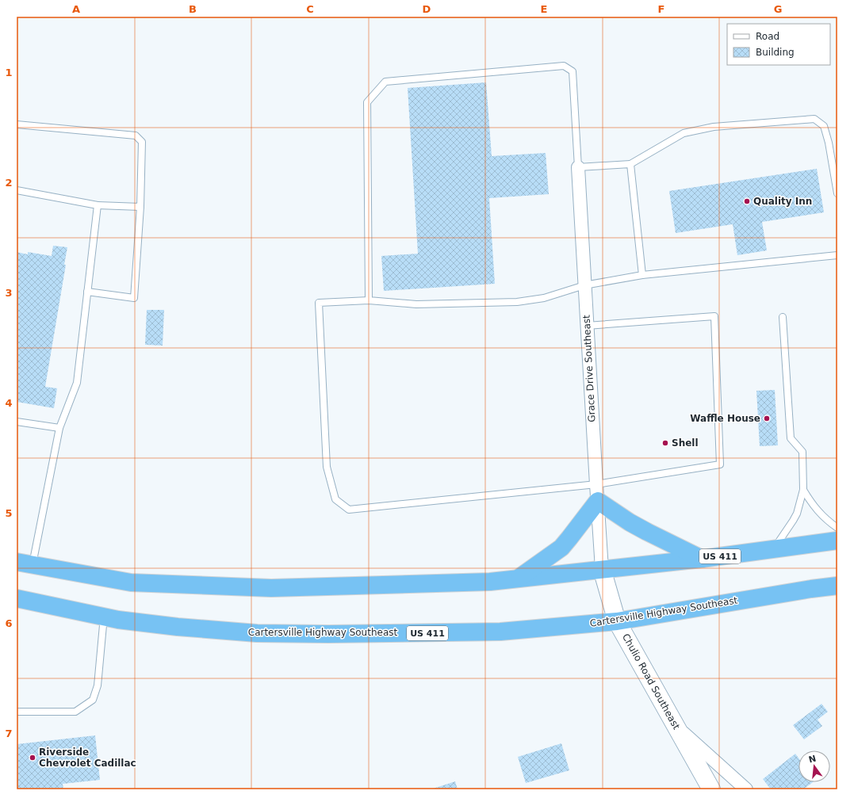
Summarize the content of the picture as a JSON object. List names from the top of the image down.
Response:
{
  "streets": {
    "highway": ["US 411", "Cartersville Highway Southeast"],
    "street": ["Grace Drive Southeast", "Chulio Road Southeast"]
  },
  "crossings": [
    ["Grace Drive Southeast", "US 411"],
    ["Grace Drive Southeast", "Chulio Road Southeast"],
    ["US 411", "Chulio Road Southeast"],
    ["Cartersville Highway Southeast", "Chulio Road Southeast"]
  ],
  "places": [
    "Quality Inn",
    "Waffle House",
    "Shell",
    "Riverside Chevrolet Cadillac"
  ],
  "legend": ["Road", "Building"],
  "north": "top",
  "grid": {
    "columns": [
      "A",
      "B",
      "C",
      "D",
      "E",
      "F",
      "G"
    ],
    "rows": [
      "1",
      "2",
      "3",
      "4",
      "5",
      "6",
      "7"
    ]
  }
}
